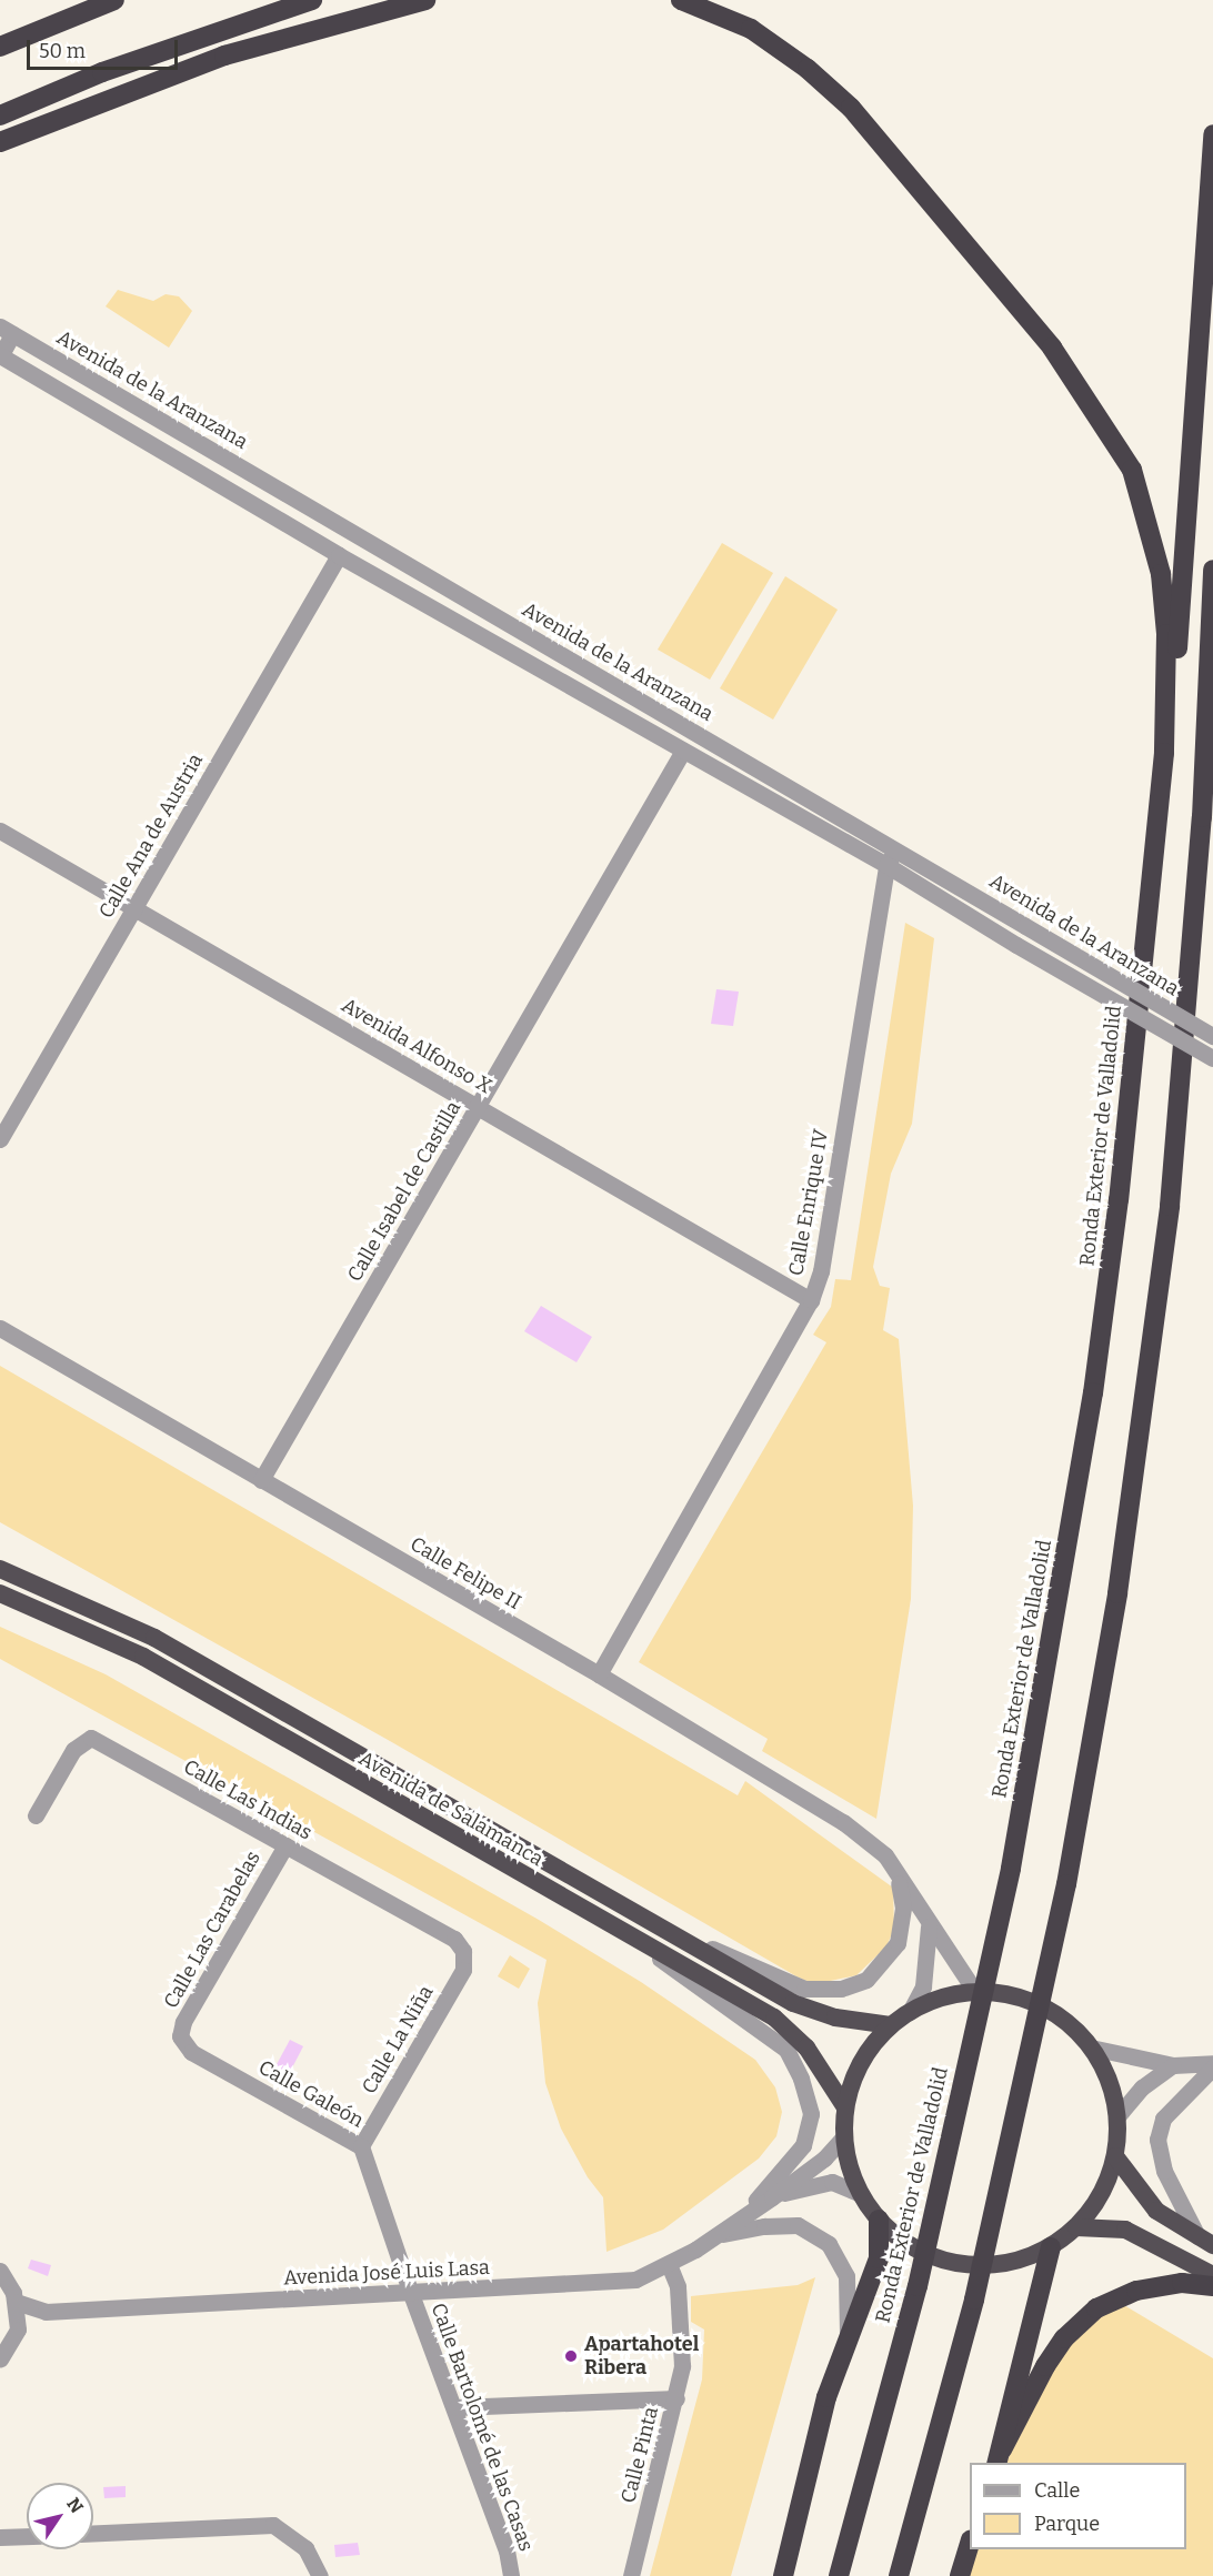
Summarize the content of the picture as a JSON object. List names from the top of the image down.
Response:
{
  "streets": {
    "highway": ["Ronda Exterior de Valladolid", "Avenida de Salamanca"],
    "street": [
      "Avenida de la Aranzana",
      "Calle Ana de Austria",
      "Avenida Alfonso X",
      "Calle Isabel de Castilla",
      "Calle Enrique IV",
      "Calle Felipe II",
      "Calle Las Indias",
      "Calle Las Carabelas",
      "Calle La Niña",
      "Calle Galeón",
      "Avenida José Luis Lasa",
      "Calle Bartolomé de las Casas",
      "Calle Pinta"
    ]
  },
  "crossings": [
    ["Avenida de la Aranzana", "Calle Ana de Austria"],
    ["Avenida de la Aranzana", "Calle Isabel de Castilla"],
    ["Avenida de la Aranzana", "Calle Enrique IV"],
    ["Calle Ana de Austria", "Avenida Alfonso X"],
    ["Avenida Alfonso X", "Calle Isabel de Castilla"],
    ["Avenida Alfonso X", "Calle Enrique IV"],
    ["Calle Isabel de Castilla", "Calle Felipe II"],
    ["Calle Enrique IV", "Calle Felipe II"],
    ["Calle Felipe II", "Avenida de Salamanca"],
    ["Calle Las Indias", "Calle Las Carabelas"],
    ["Calle Las Indias", "Calle La Niña"],
    ["Avenida de Salamanca", "Avenida José Luis Lasa"],
    ["Calle Las Carabelas", "Calle Galeón"],
    ["Calle La Niña", "Calle Galeón"],
    ["Calle Galeón", "Avenida José Luis Lasa"],
    ["Calle Galeón", "Calle Bartolomé de las Casas"],
    ["Avenida José Luis Lasa", "Calle Bartolomé de las Casas"],
    ["Avenida José Luis Lasa", "Calle Pinta"]
  ],
  "places": ["Apartahotel Ribera"],
  "legend": ["Calle", "Parque"],
  "scale_bar": "50 m",
  "north": "top right"
}
